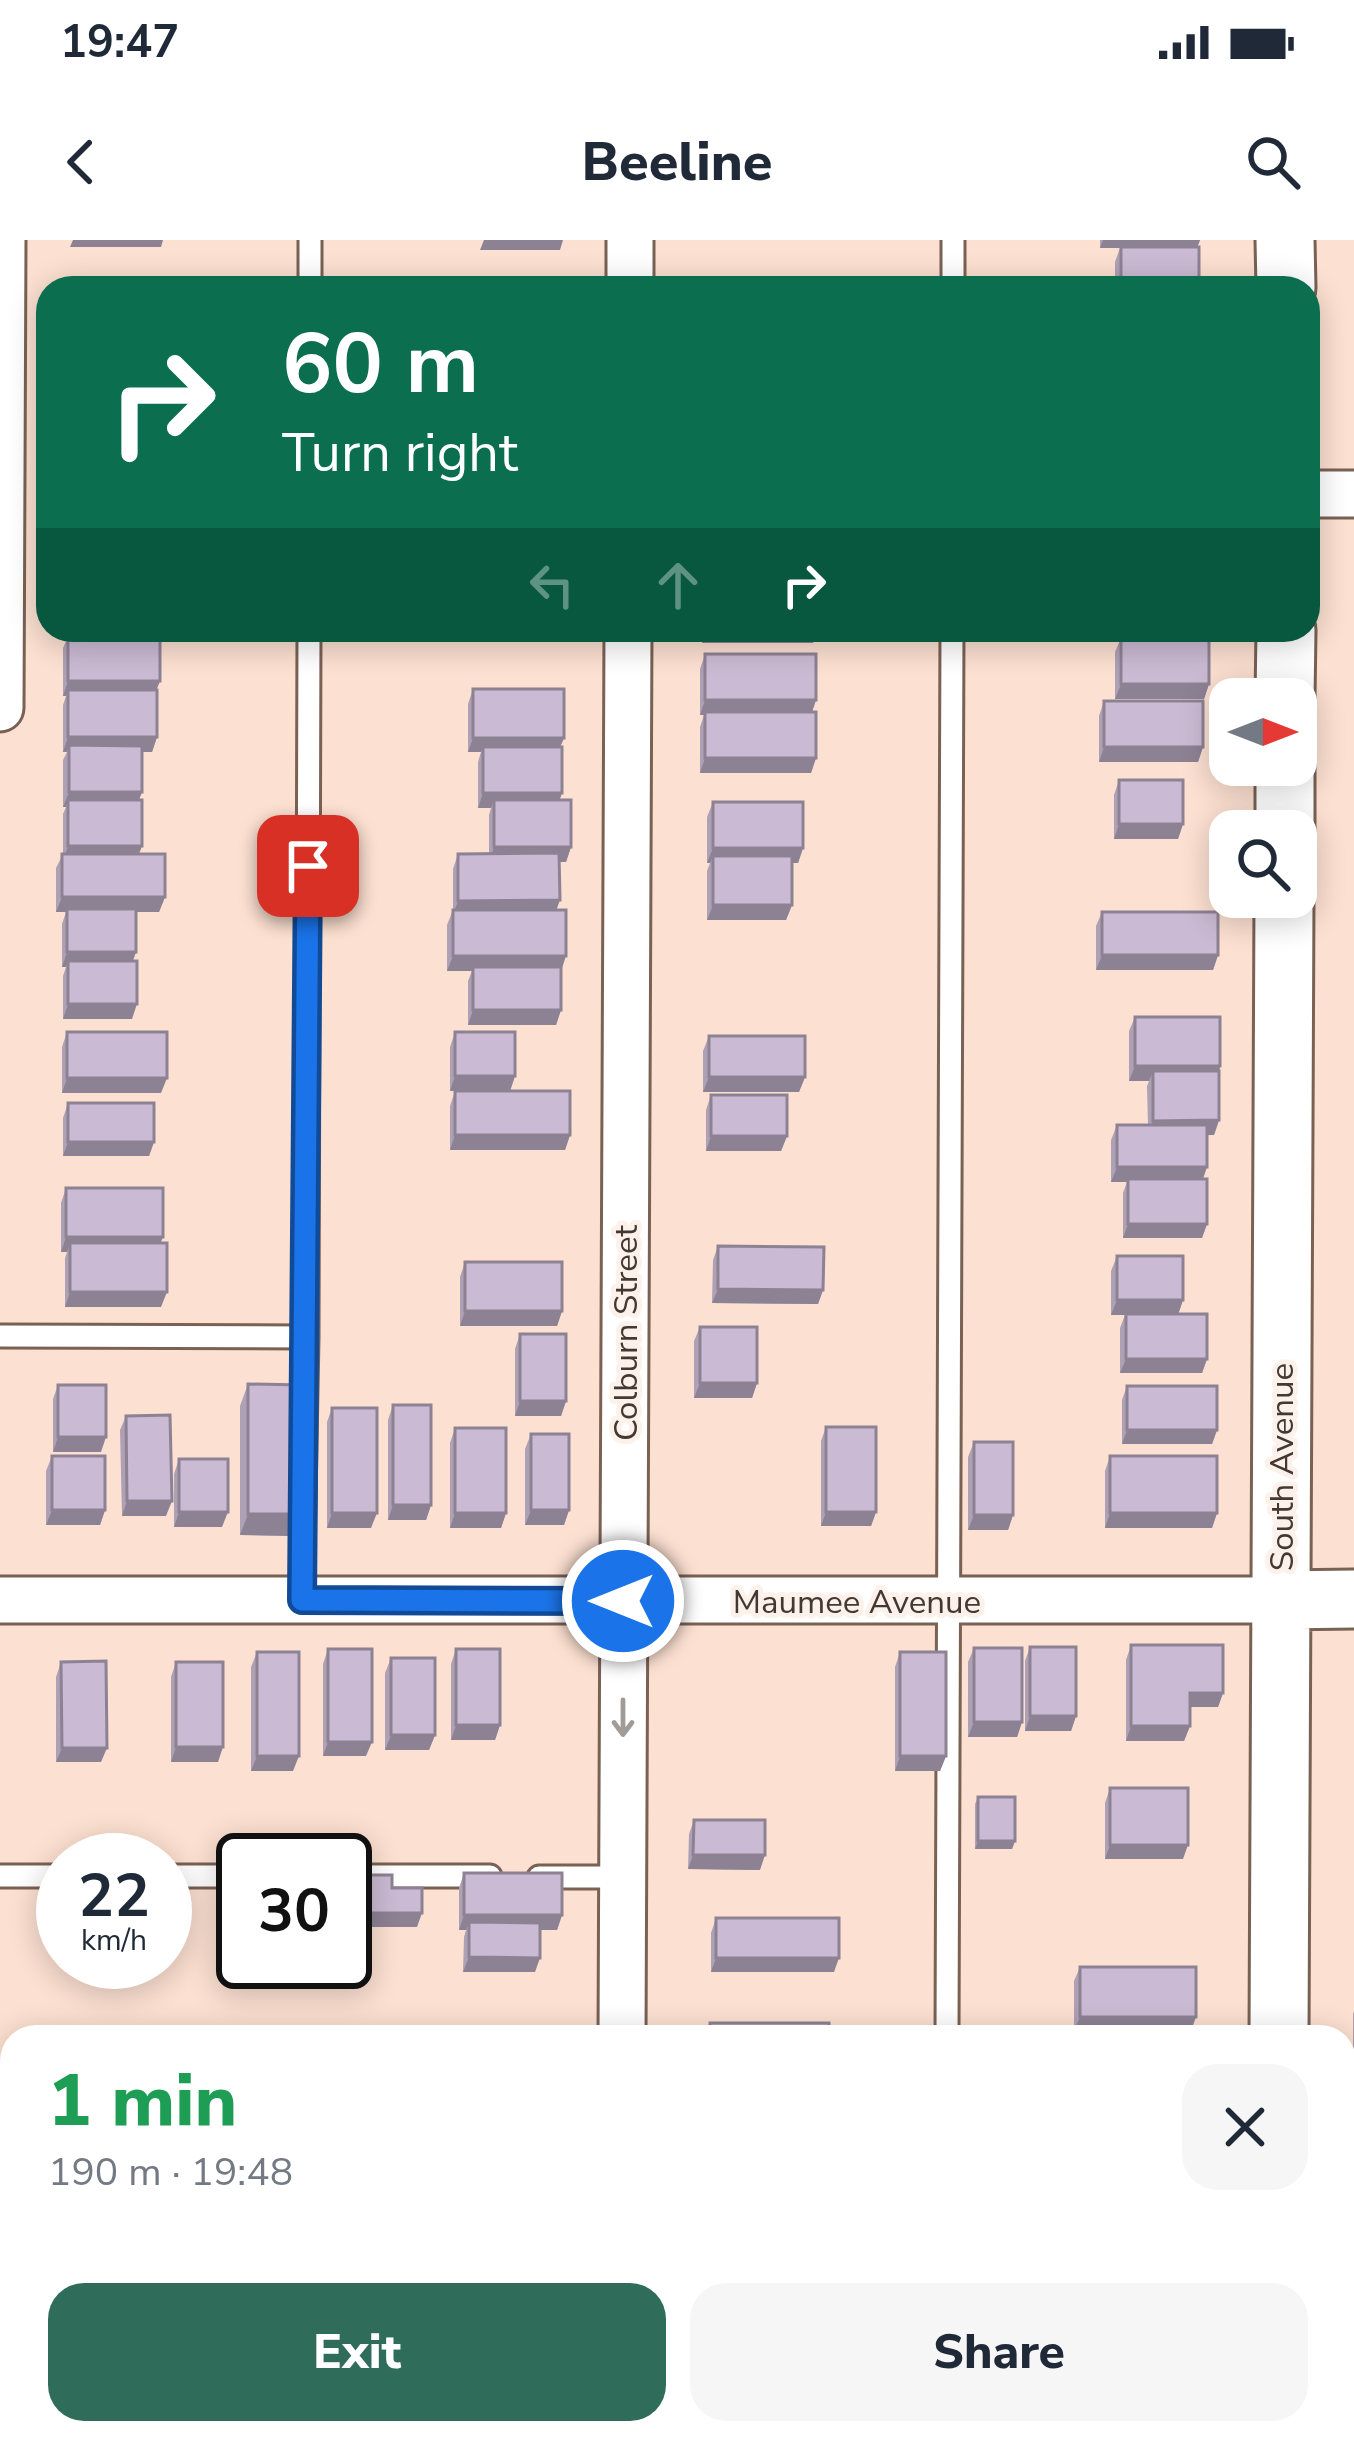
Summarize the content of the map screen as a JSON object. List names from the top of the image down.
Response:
{
  "streets": {
    "street": ["Colburn Street", "South Avenue", "Maumee Avenue"]
  },
  "crossings": [
    ["Colburn Street", "Maumee Avenue"],
    ["South Avenue", "Maumee Avenue"]
  ],
  "north": "right",
  "page": {
    "status": "19:47",
    "header": "Beeline",
    "turn": ["60 m", "Turn right"],
    "speed": "22 km/h",
    "limit": "30",
    "heading": ["1 min", "190 m · 19:48"],
    "buttons": ["Exit", "Share"]
  }
}
